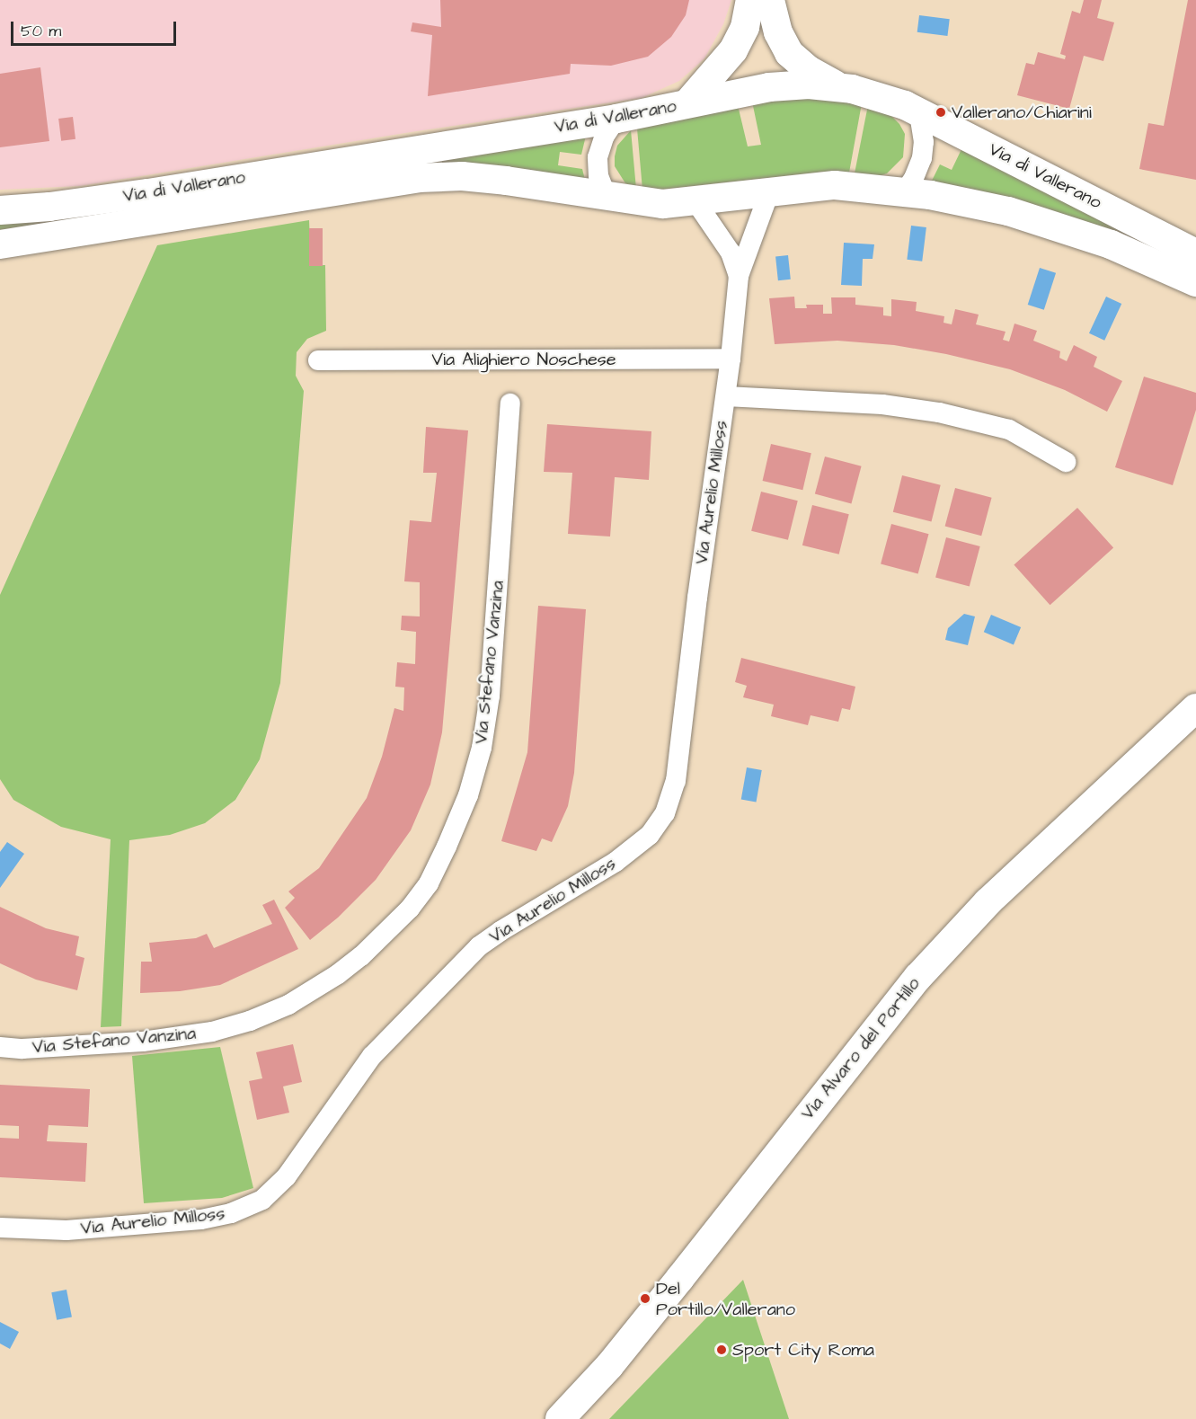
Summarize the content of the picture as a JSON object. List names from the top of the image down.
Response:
{
  "streets": {
    "street": [
      "Via di Vallerano",
      "Via Alighiero Noschese",
      "Via Aurelio Milloss",
      "Via Stefano Vanzina",
      "Via Alvaro del Portillo"
    ]
  },
  "crossings": [
    ["Via di Vallerano", "Via Aurelio Milloss"],
    ["Via Alighiero Noschese", "Via Aurelio Milloss"]
  ],
  "places": ["Vallerano/Chiarini", "Del Portillo/Vallerano", "Sport City Roma"],
  "scale_bar": "50 m"
}
